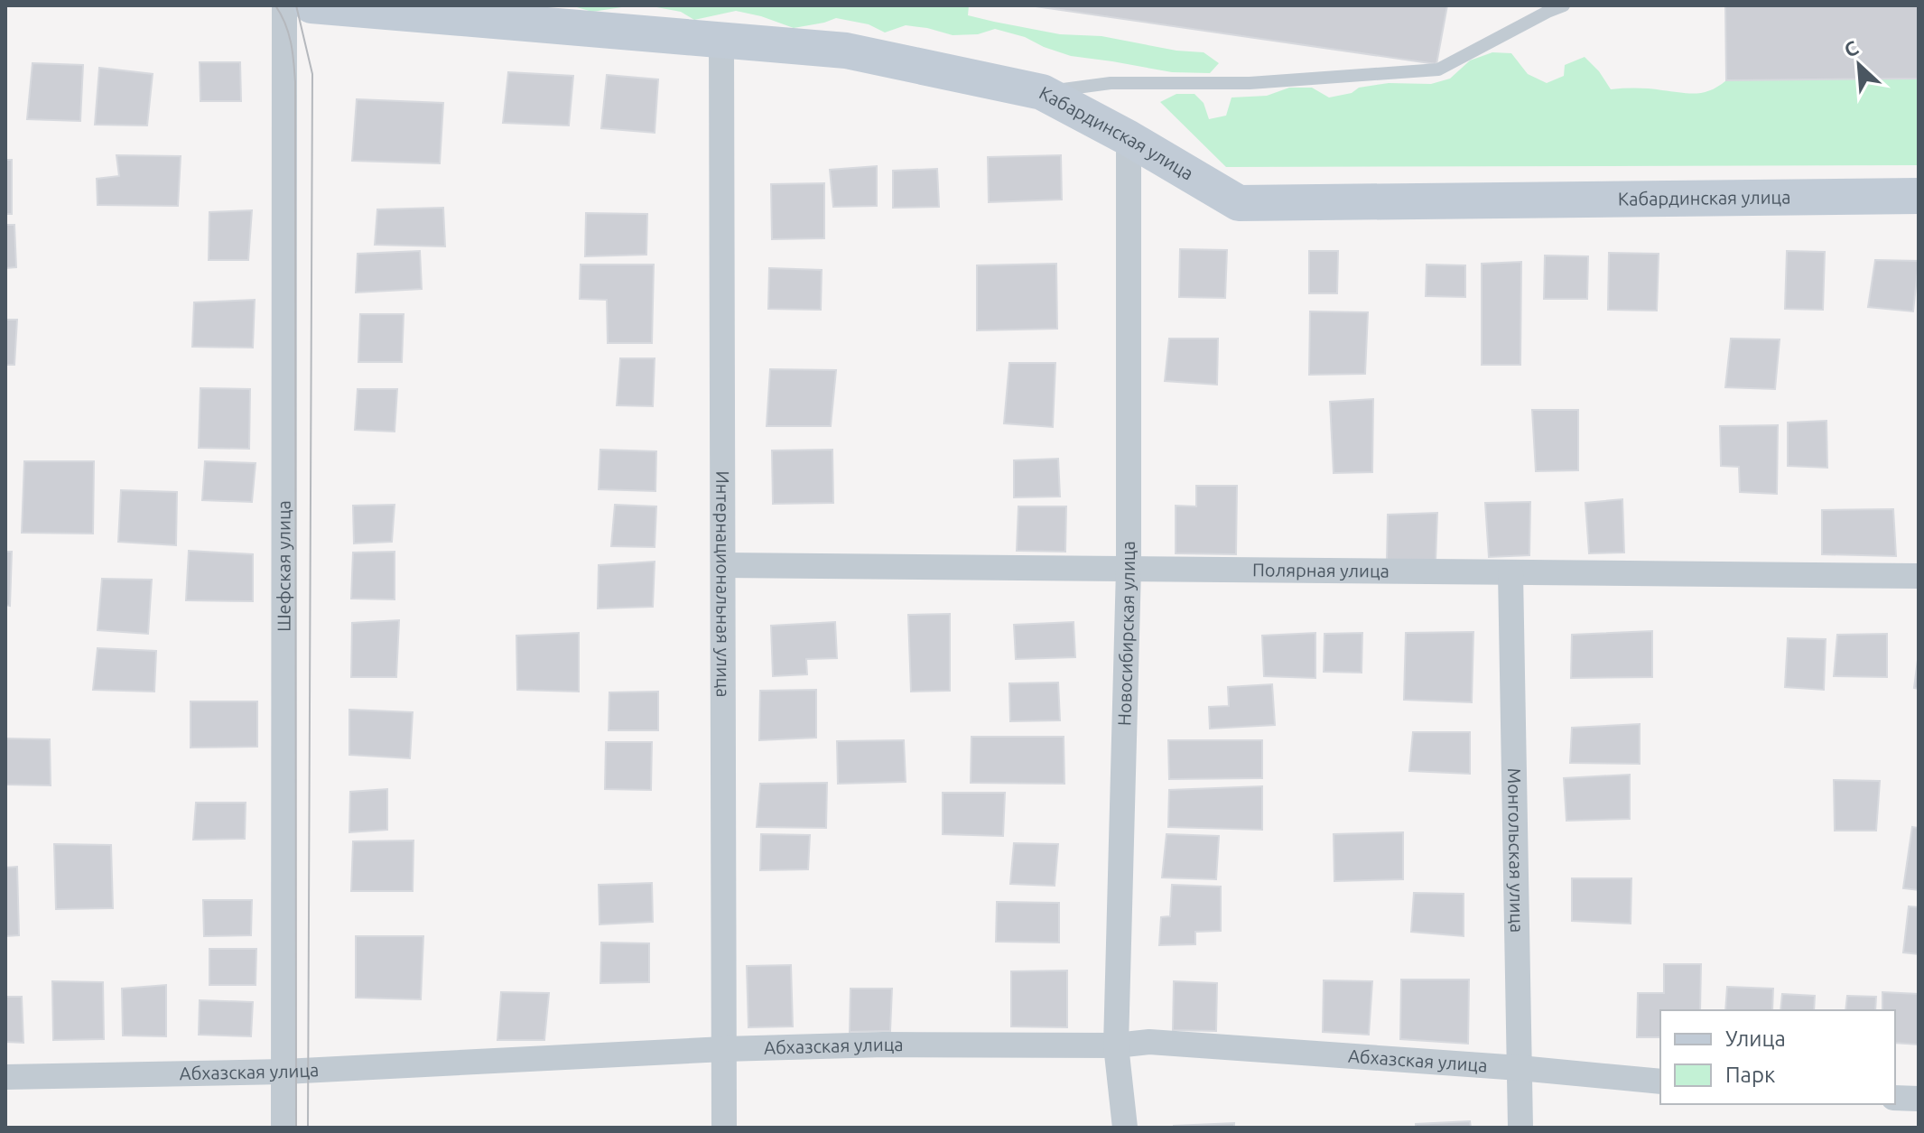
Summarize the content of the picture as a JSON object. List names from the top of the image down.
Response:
{
  "streets": {
    "street": [
      "Кабардинская улица",
      "Шефская улица",
      "Полярная улица",
      "Интернациональная улица",
      "Новосибирская улица",
      "Монгольская улица",
      "Абхазская улица"
    ]
  },
  "crossings": [
    ["Кабардинская улица", "Интернациональная улица"],
    ["Кабардинская улица", "Новосибирская улица"],
    ["Шефская улица", "Абхазская улица"],
    ["Полярная улица", "Интернациональная улица"],
    ["Полярная улица", "Новосибирская улица"],
    ["Полярная улица", "Монгольская улица"],
    ["Интернациональная улица", "Абхазская улица"],
    ["Новосибирская улица", "Абхазская улица"],
    ["Монгольская улица", "Абхазская улица"]
  ],
  "legend": ["Улица", "Парк"],
  "north": "top left"
}
